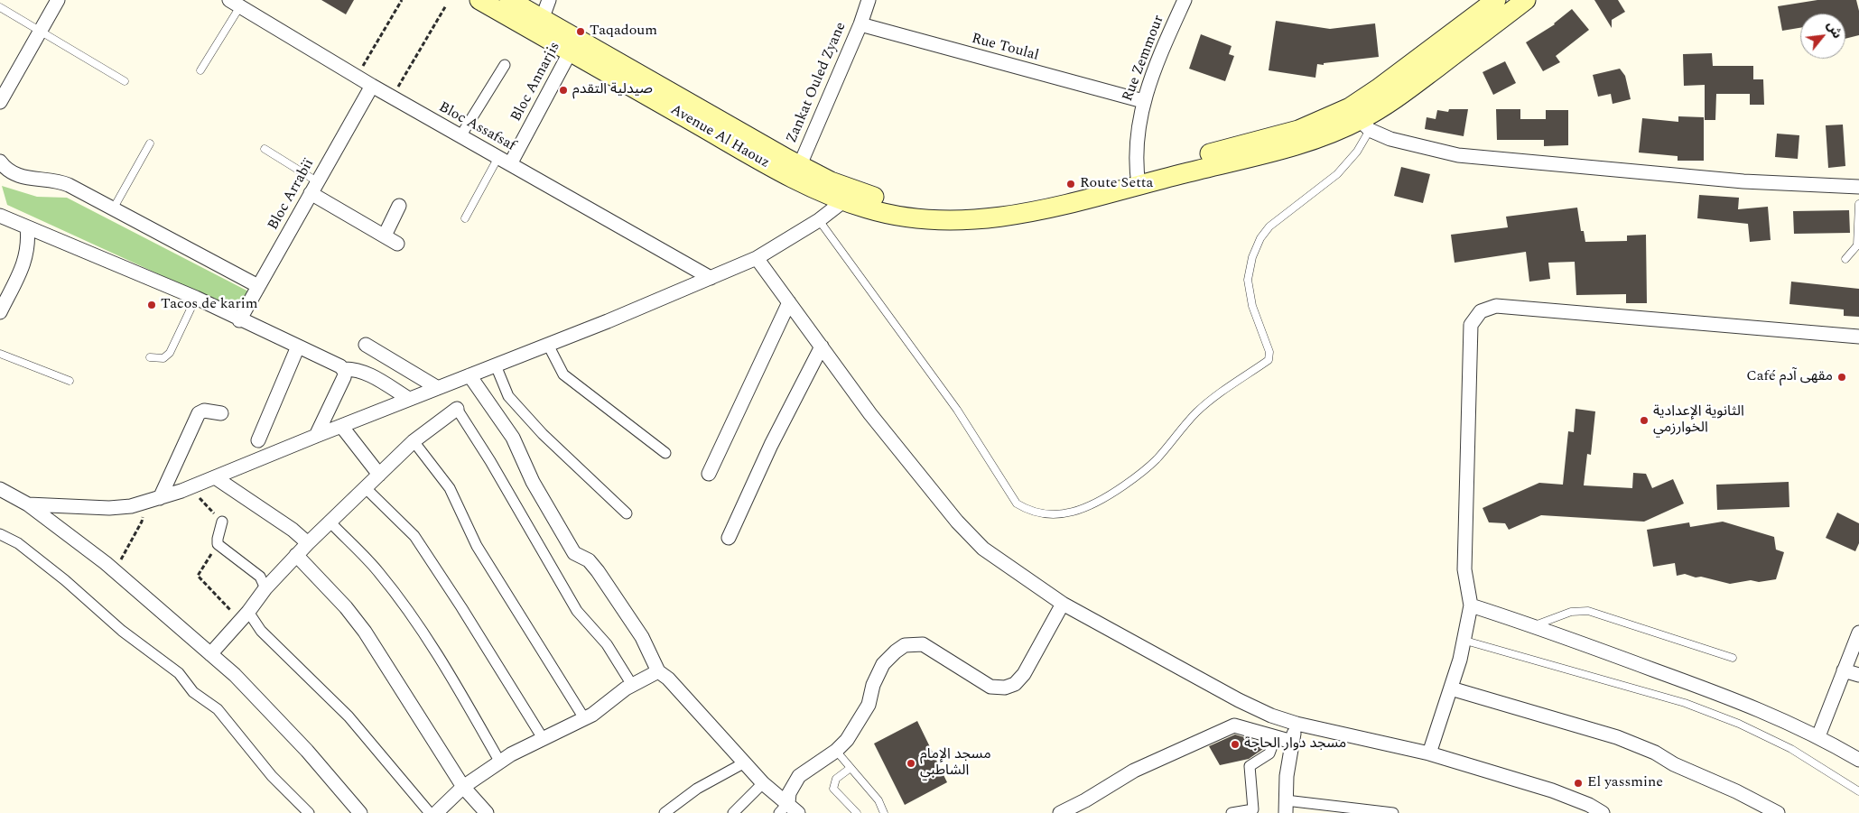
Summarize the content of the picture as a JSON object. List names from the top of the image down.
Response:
{
  "streets": {
    "main road": ["Avenue Al Haouz"],
    "street": [
      "Rue Toulal",
      "Rue Zemmour",
      "Bloc Annarjis",
      "Zankat Ouled Zyane",
      "Bloc Assafsaf",
      "Bloc Arrabiï"
    ]
  },
  "crossings": [
    ["Rue Toulal", "Rue Zemmour"],
    ["Rue Toulal", "Zankat Ouled Zyane"],
    ["Bloc Annarjis", "Bloc Assafsaf"],
    ["Bloc Annarjis", "Avenue Al Haouz"],
    ["Zankat Ouled Zyane", "Avenue Al Haouz"],
    ["Bloc Assafsaf", "Bloc Arrabiï"]
  ],
  "places": [
    "Taqadoum",
    "صيدلية التقدم",
    "Route Setta",
    "Tacos de karim",
    "Café مقهى آدم",
    "الثانوية الإعدادية الخوارزمي",
    "مسجد دوار الحاجة",
    "مسجد الإمام الشاطبي",
    "El yassmine"
  ],
  "north": "top right"
}
